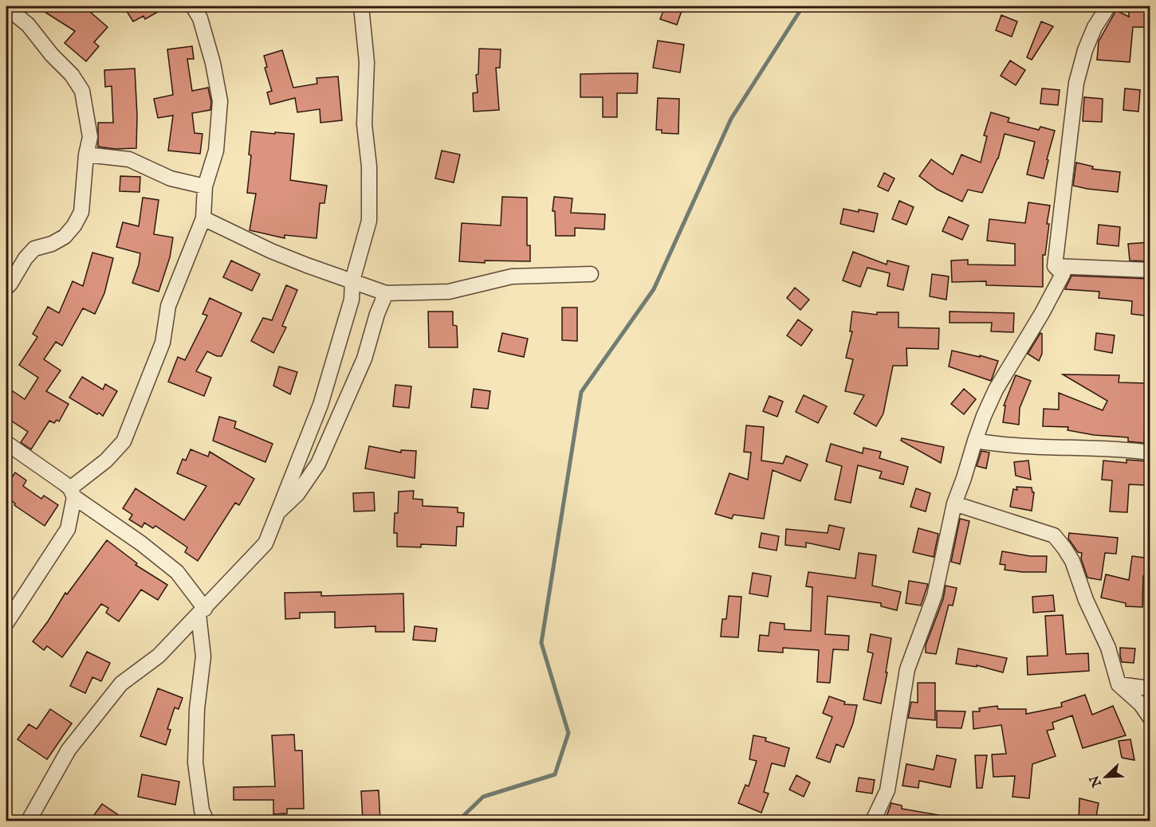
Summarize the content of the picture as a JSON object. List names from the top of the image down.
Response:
{
  "north": "bottom left"
}
